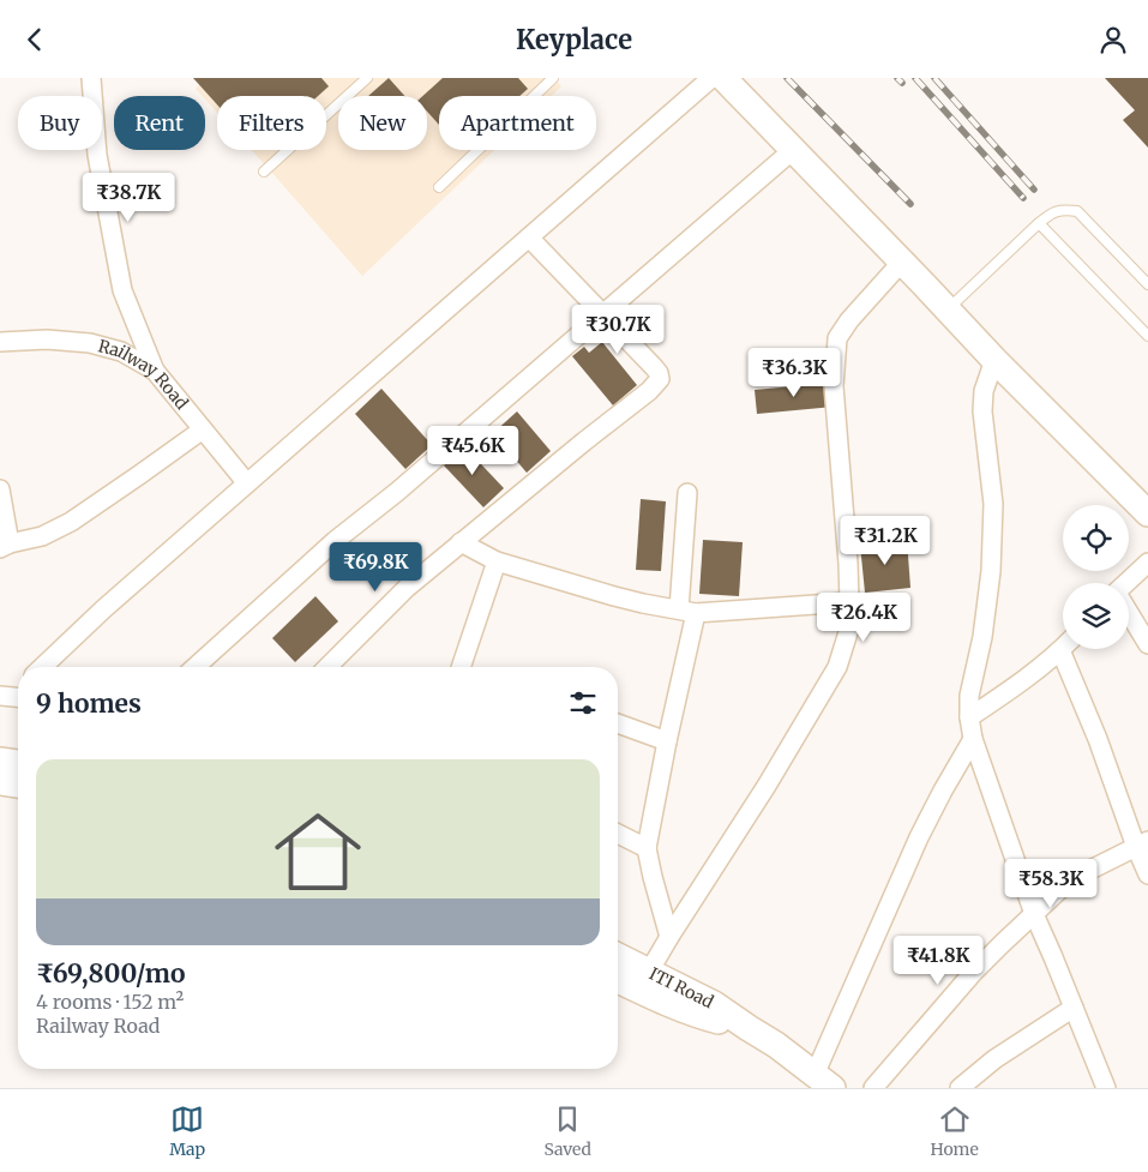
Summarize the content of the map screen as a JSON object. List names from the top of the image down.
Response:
{
  "streets": {
    "street": ["Railway Road", "ITI Road"]
  },
  "page": {
    "header": "Keyplace",
    "chip": [
      "Buy",
      "Rent",
      "Filters",
      "New",
      "Apartment"
    ],
    "price": [
      "₹38.7K",
      "₹30.7K",
      "₹36.3K",
      "₹45.6K",
      "₹31.2K",
      "₹69.8K",
      "₹26.4K",
      "₹58.3K",
      "₹41.8K"
    ],
    "heading": "9 homes",
    "list": [
      {
        "name": "₹69,800/mo",
        "note": "4 rooms · 152 m² · Railway Road"
      }
    ],
    "tabs": ["Map", "Saved", "Home"]
  }
}
